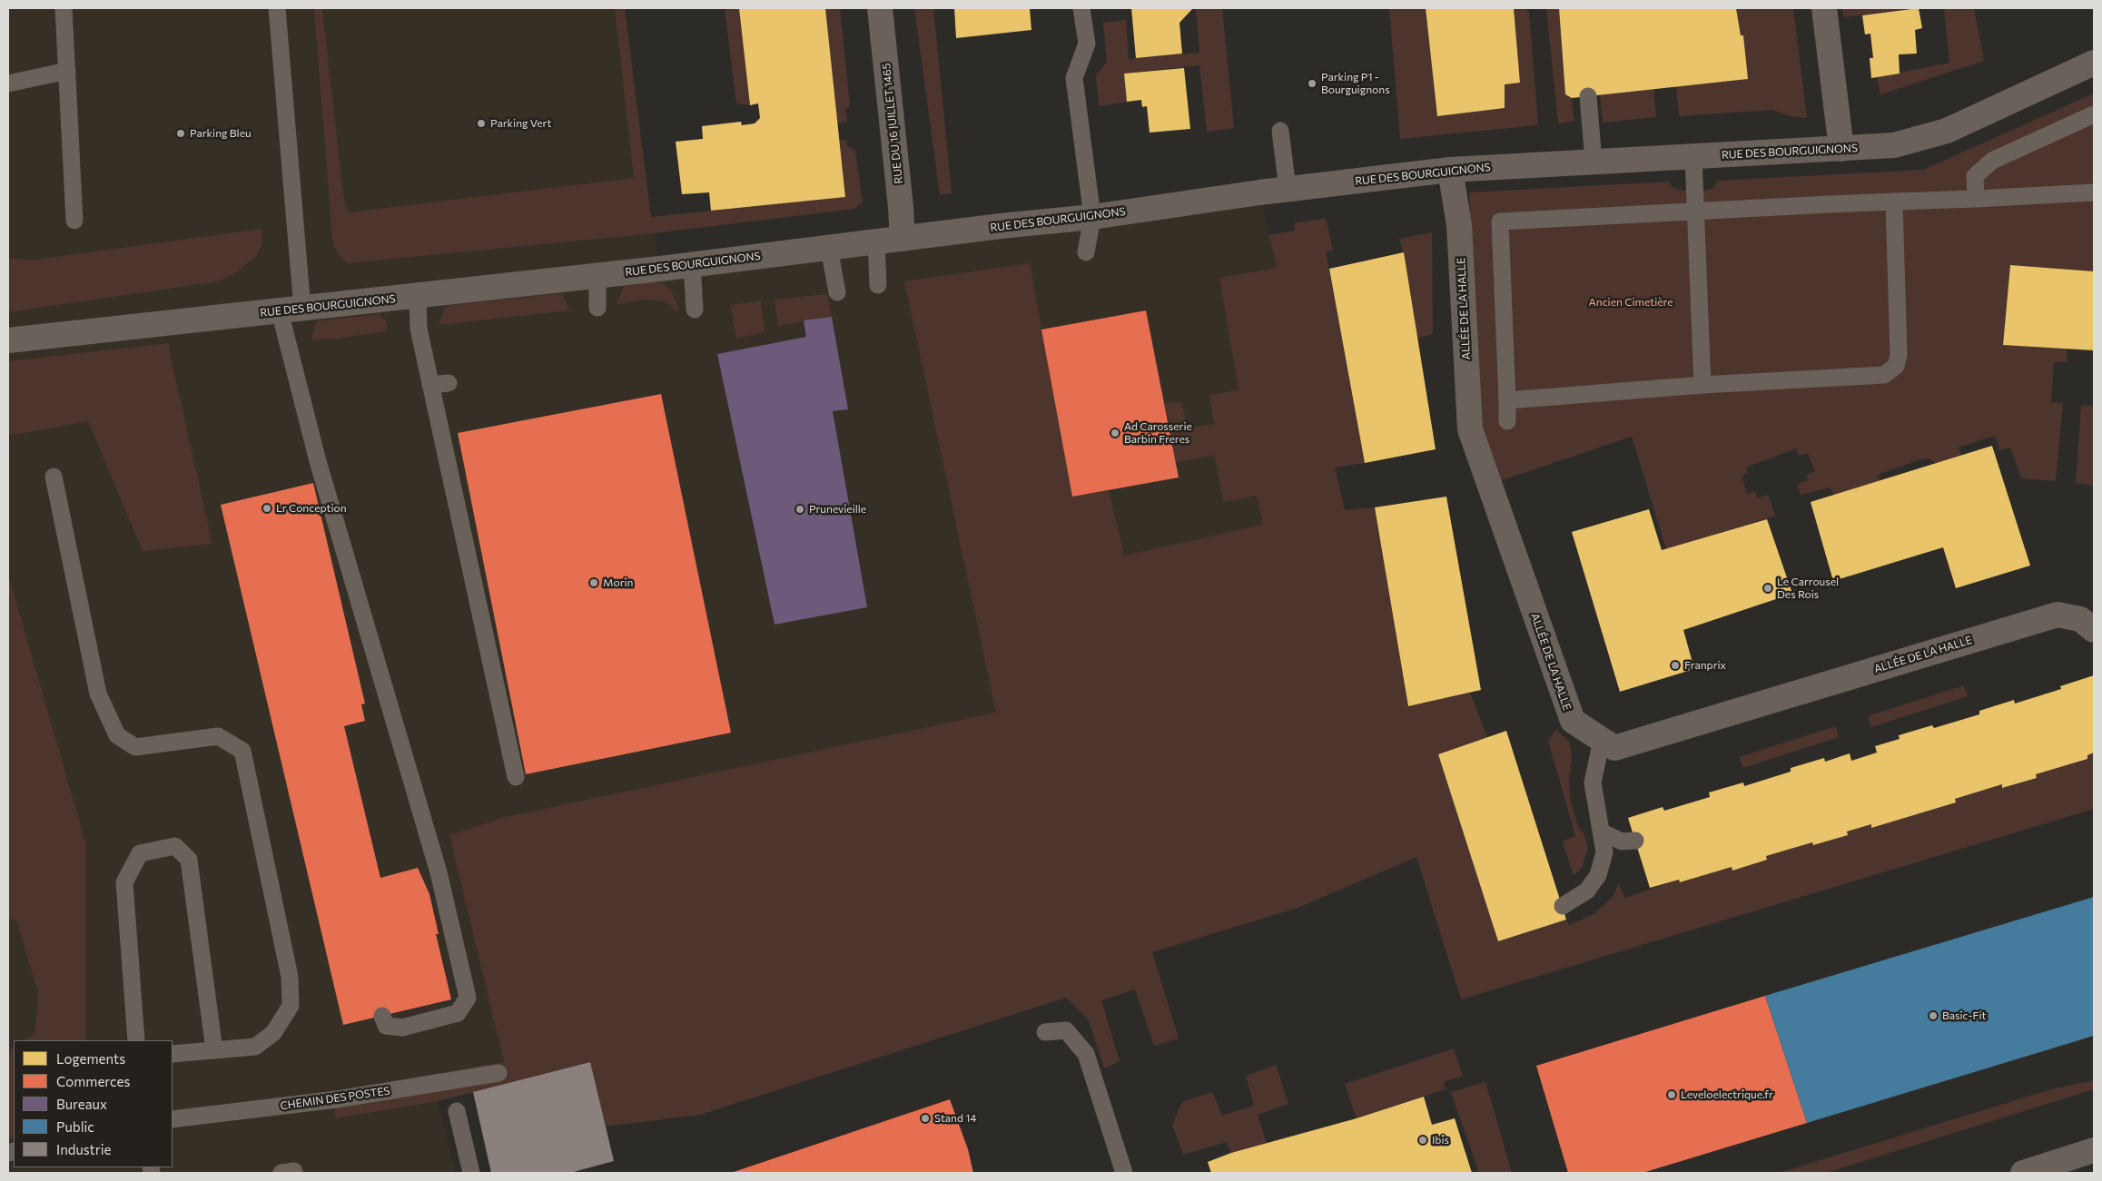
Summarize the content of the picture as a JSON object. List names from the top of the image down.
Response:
{
  "streets": {
    "street": ["RUE DU 16 JUILLET 1465", "RUE DES BOURGUIGNONS", "ALLÉE DE LA HALLE"],
    "lane": ["CHEMIN DES POSTES"]
  },
  "crossings": [
    ["RUE DU 16 JUILLET 1465", "RUE DES BOURGUIGNONS"],
    ["RUE DES BOURGUIGNONS", "ALLÉE DE LA HALLE"]
  ],
  "parks": ["Ancien Cimetière"],
  "places": [
    "Parking P1 - Bourguignons",
    "Parking Vert",
    "Parking Bleu",
    "Ad Carosserie Barbin Freres",
    "Lr Conception",
    "Prunevieille",
    "Morin",
    "Le Carrousel Des Rois",
    "Franprix",
    "Basic-Fit",
    "Leveloelectrique.fr",
    "Stand 14",
    "Ibis"
  ],
  "legend": [
    "Logements",
    "Commerces",
    "Bureaux",
    "Public",
    "Industrie"
  ]
}
